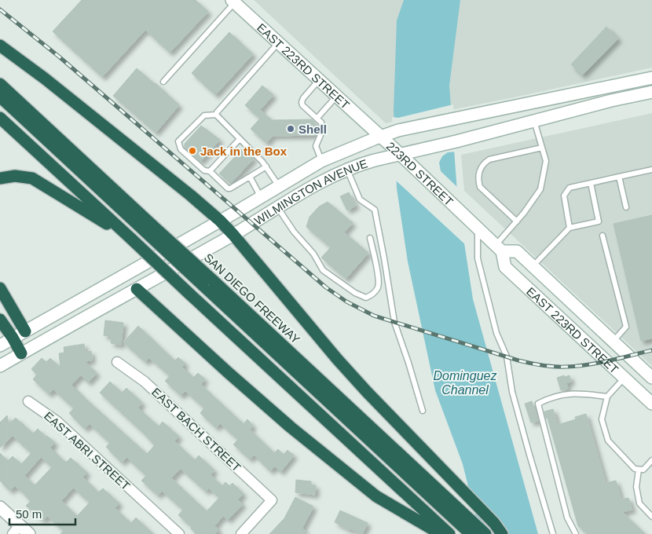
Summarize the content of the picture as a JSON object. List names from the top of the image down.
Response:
{
  "streets": {
    "highway": ["SAN DIEGO FREEWAY"],
    "main road": ["EAST 223RD STREET", "223RD STREET", "WILMINGTON AVENUE"],
    "street": ["EAST BACH STREET", "EAST ABRI STREET"]
  },
  "crossings": [
    ["EAST 223RD STREET", "223RD STREET"],
    ["EAST 223RD STREET", "WILMINGTON AVENUE"],
    ["223RD STREET", "WILMINGTON AVENUE"]
  ],
  "water": ["Dominguez Channel"],
  "places": ["Shell", "Jack in the Box"],
  "scale_bar": "50 m"
}
